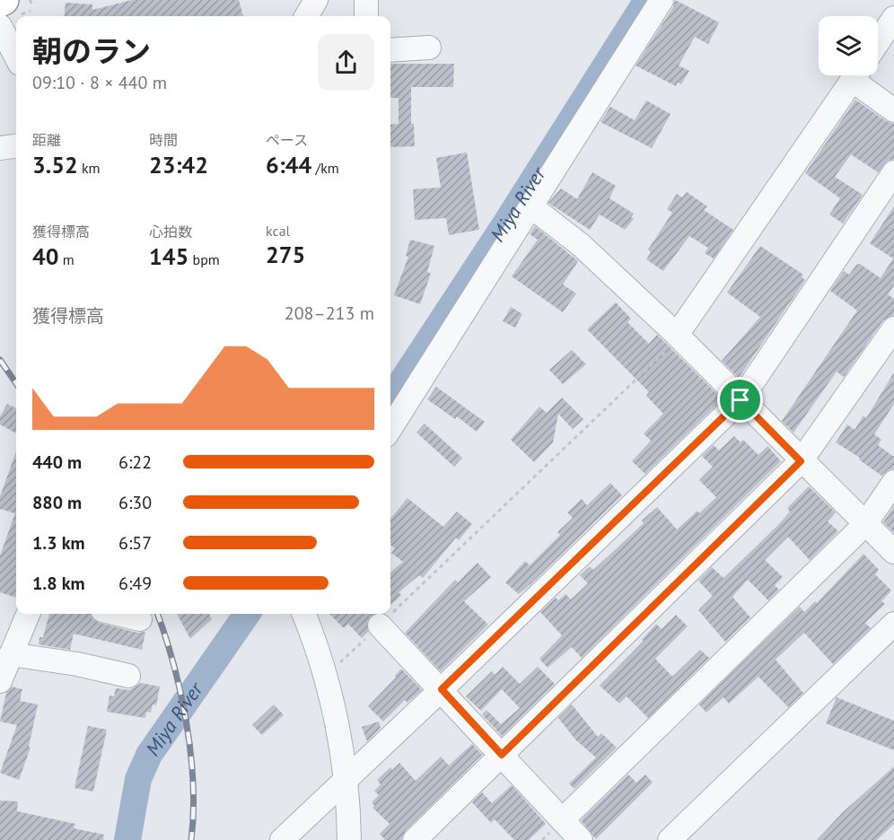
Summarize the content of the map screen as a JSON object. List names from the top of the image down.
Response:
{
  "water": ["Miya River"],
  "page": {
    "heading": ["朝のラン", "09:10 · 8 × 440 m"],
    "stats": [
      ["距離", "3.52 km"],
      ["時間", "23:42"],
      ["ペース", "6:44 /km"],
      ["獲得標高", "40 m"],
      ["心拍数", "145 bpm"],
      ["kcal", "275"]
    ],
    "chart": ["獲得標高", "208–213 m"],
    "list": [
      {
        "name": "440 m",
        "note": "6:22"
      },
      {
        "name": "880 m",
        "note": "6:30"
      },
      {
        "name": "1.3 km",
        "note": "6:57"
      },
      {
        "name": "1.8 km",
        "note": "6:49"
      }
    ]
  }
}
